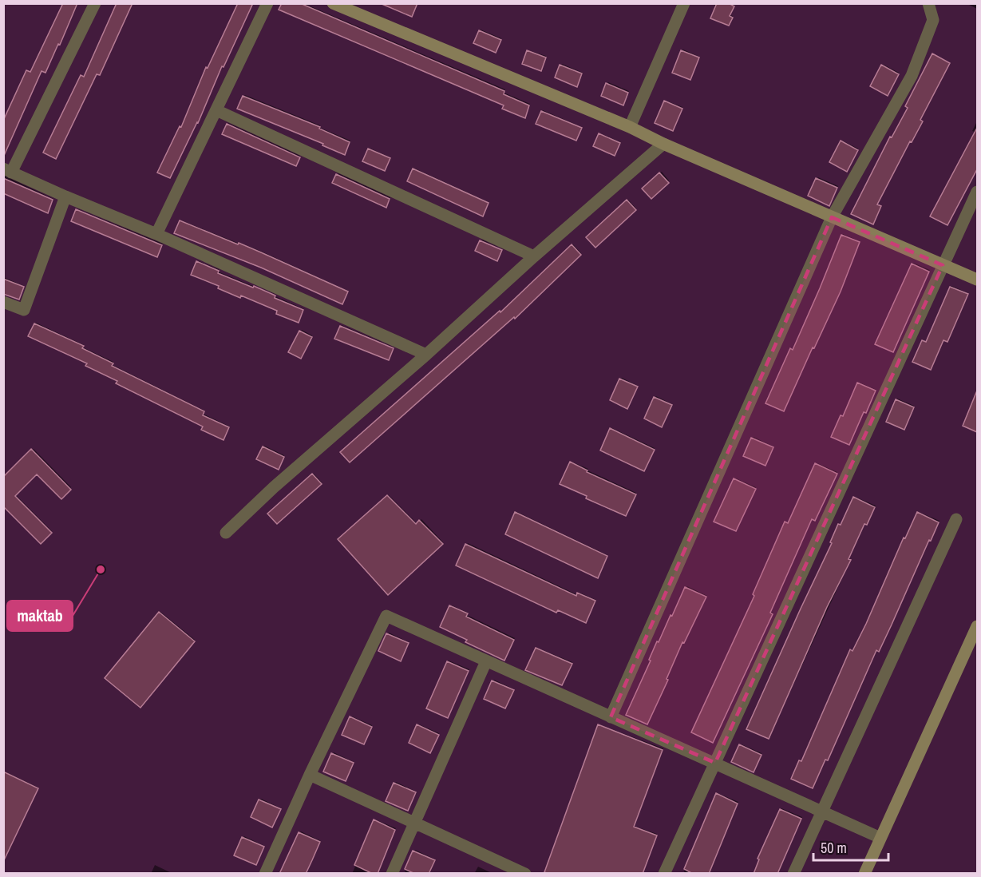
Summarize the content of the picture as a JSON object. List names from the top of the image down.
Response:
{
  "places": ["maktab"],
  "scale_bar": "50 m"
}
